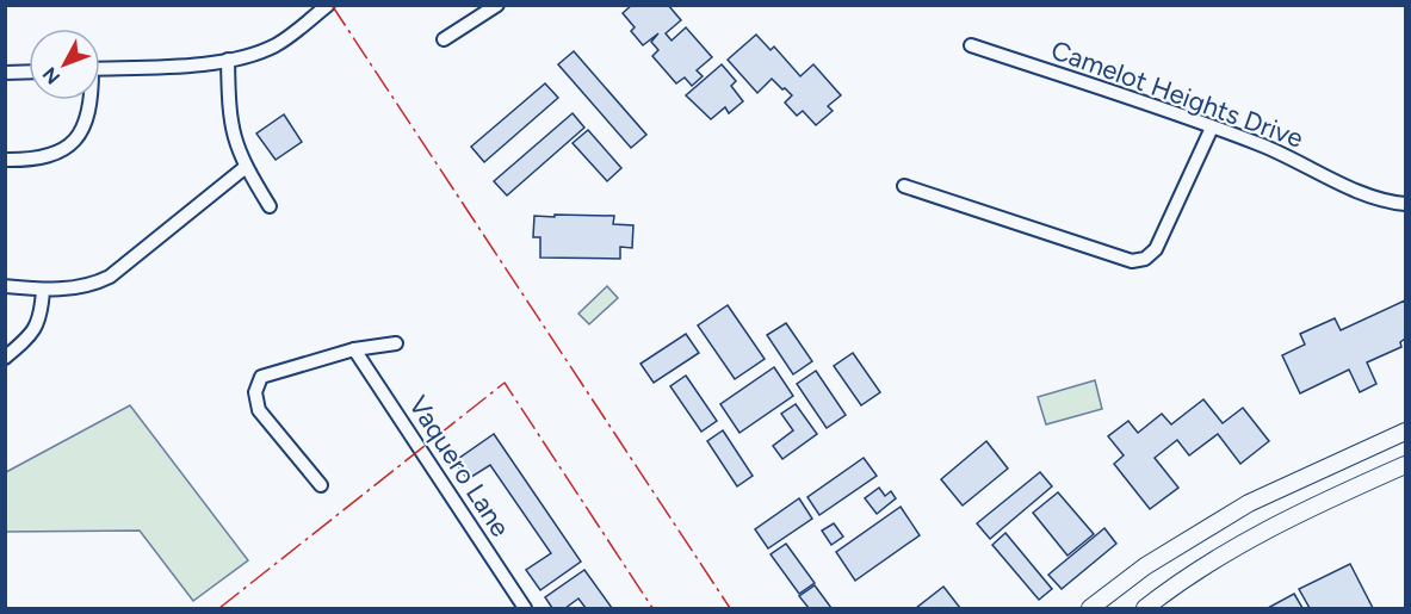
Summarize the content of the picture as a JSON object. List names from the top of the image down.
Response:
{
  "streets": {
    "street": ["Camelot Heights Drive", "Vaquero Lane"]
  },
  "north": "bottom left"
}
